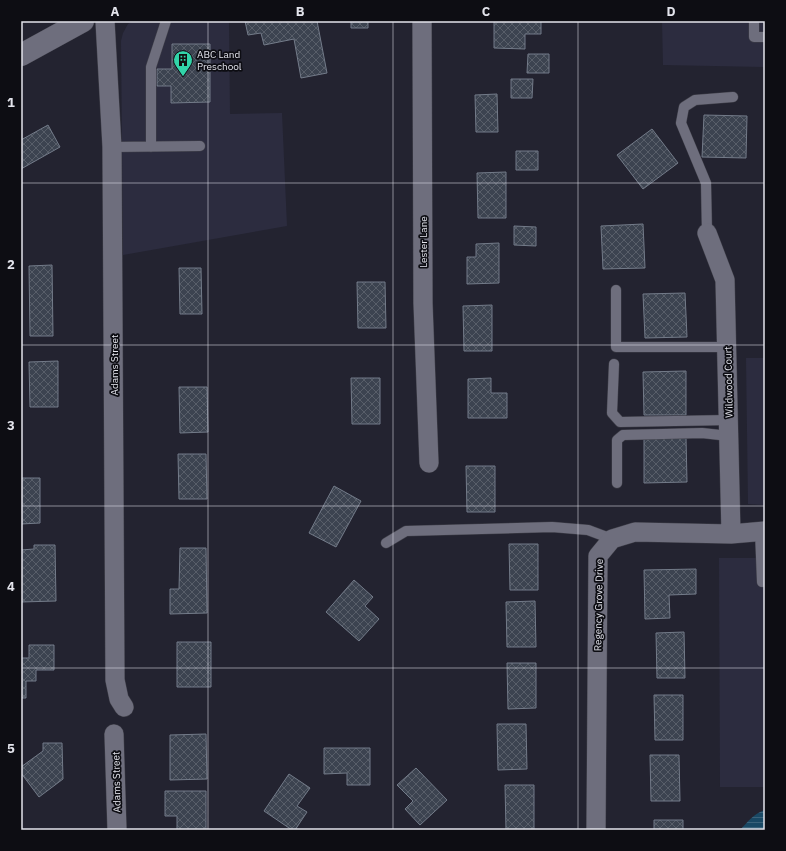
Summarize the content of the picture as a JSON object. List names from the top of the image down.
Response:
{
  "streets": {
    "street": [
      "Lester Lane",
      "Adams Street",
      "Wildwood Court",
      "Regency Grove Drive"
    ]
  },
  "places": {
    "building": ["ABC Land Preschool"]
  },
  "grid": {
    "columns": [
      "A",
      "B",
      "C",
      "D"
    ],
    "rows": [
      "1",
      "2",
      "3",
      "4",
      "5"
    ]
  }
}
